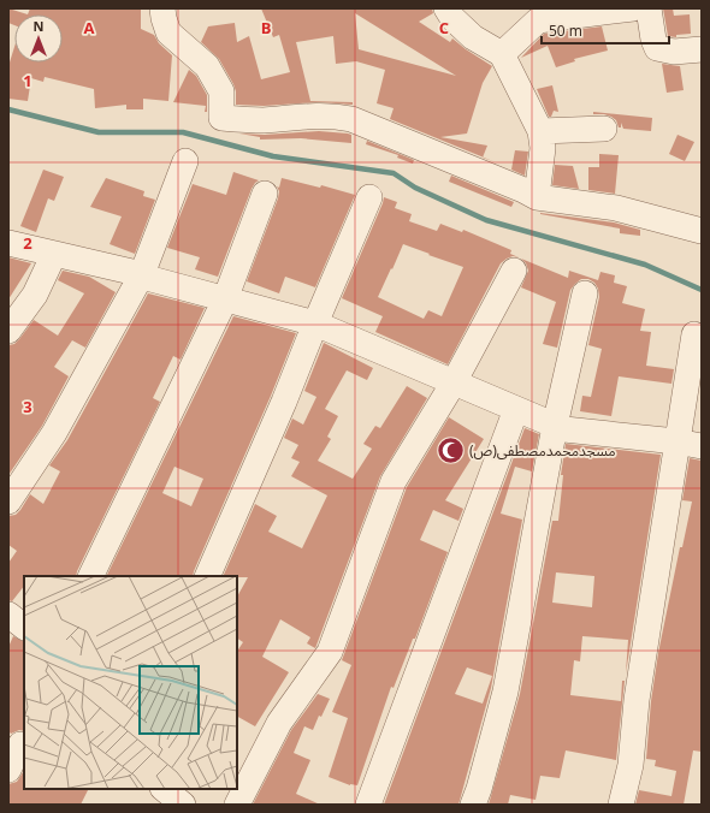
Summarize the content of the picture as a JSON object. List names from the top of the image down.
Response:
{
  "places": {
    "mosque": ["مسجدمحمدمصطفی(ص)"]
  },
  "scale_bar": "50 m",
  "north": "top",
  "grid": {
    "columns": ["A", "B", "C"],
    "rows": ["1", "2", "3"]
  }
}
